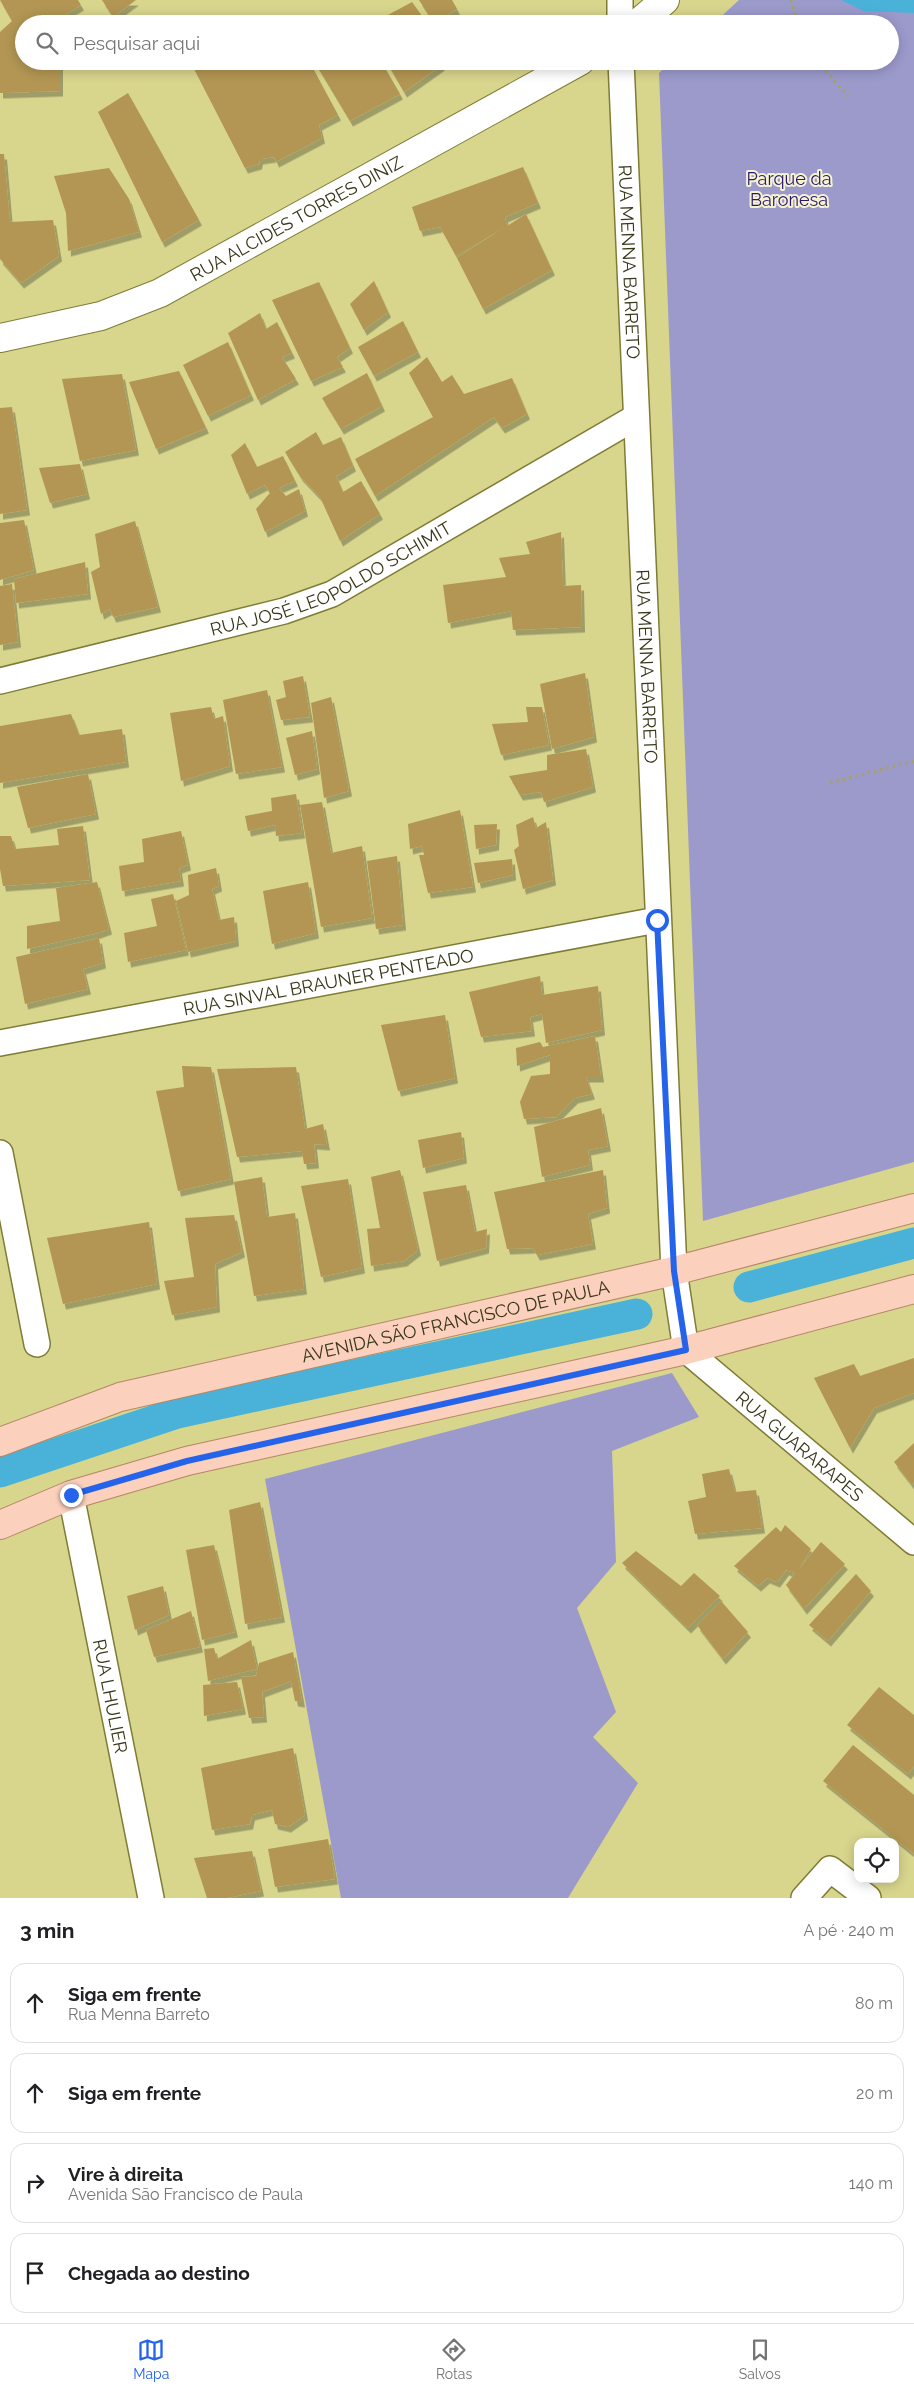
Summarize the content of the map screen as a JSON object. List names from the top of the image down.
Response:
{
  "streets": {
    "main road": ["AVENIDA SÃO FRANCISCO DE PAULA"],
    "street": [
      "RUA ALCIDES TORRES DINIZ",
      "RUA MENNA BARRETO",
      "RUA JOSÉ LEOPOLDO SCHIMIT",
      "RUA SINVAL BRAUNER PENTEADO",
      "RUA GUARARAPES",
      "RUA LHULIER"
    ]
  },
  "crossings": [
    ["RUA MENNA BARRETO", "RUA JOSÉ LEOPOLDO SCHIMIT"],
    ["RUA MENNA BARRETO", "RUA SINVAL BRAUNER PENTEADO"],
    ["RUA MENNA BARRETO", "AVENIDA SÃO FRANCISCO DE PAULA"],
    ["RUA MENNA BARRETO", "RUA GUARARAPES"]
  ],
  "parks": ["Parque da Baronesa"],
  "page": {
    "search": "Pesquisar aqui",
    "heading": ["3 min", "A pé · 240 m"],
    "list": [
      ["Siga em frente", "Rua Menna Barreto", "80 m"],
      ["Siga em frente", "20 m"],
      ["Vire à direita", "Avenida São Francisco de Paula", "140 m"],
      "Chegada ao destino"
    ],
    "nav": ["Mapa", "Rotas", "Salvos"]
  }
}
